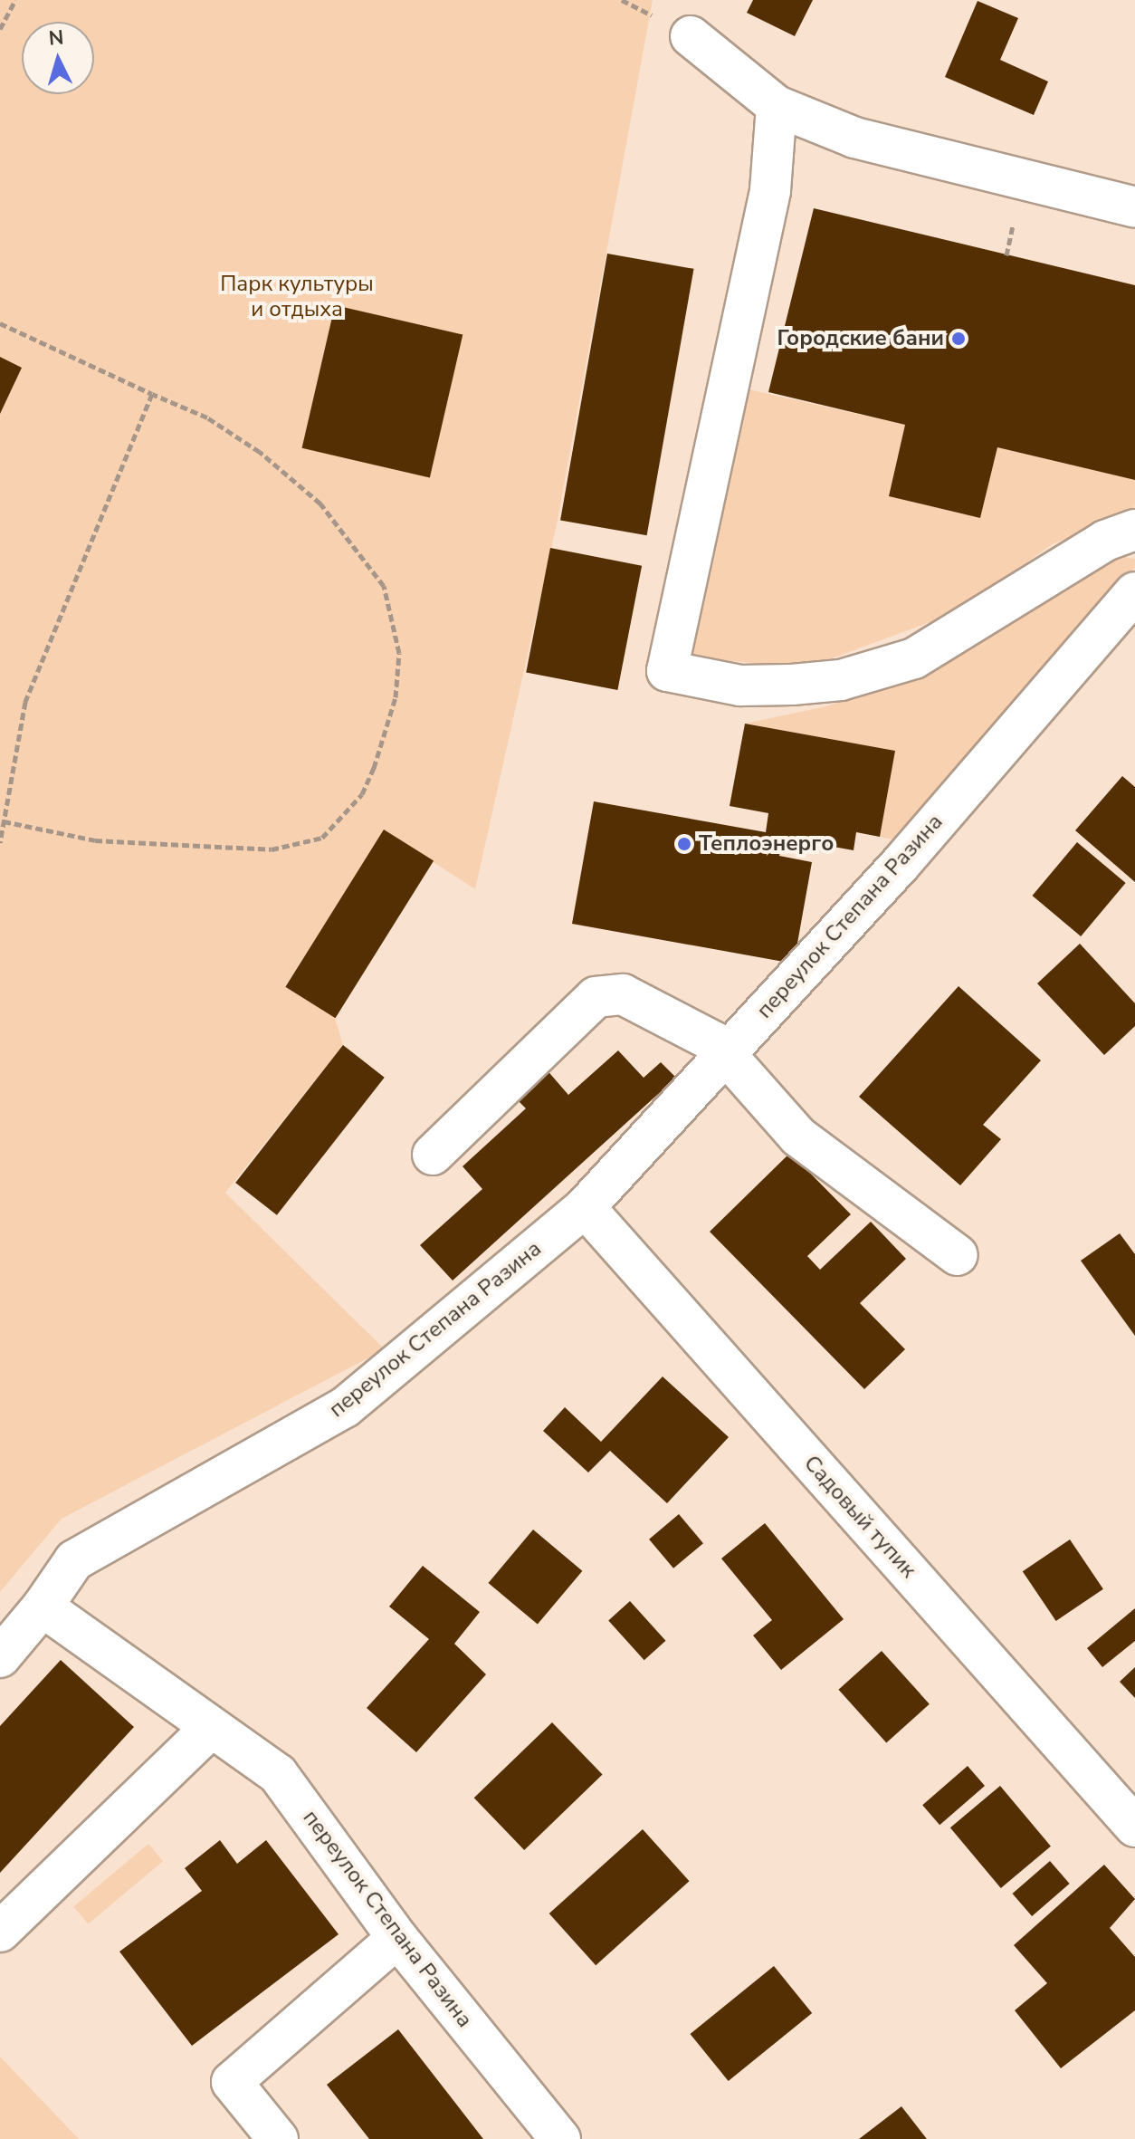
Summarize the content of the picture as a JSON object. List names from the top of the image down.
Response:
{
  "streets": {
    "street": ["переулок Степана Разина", "Садовый тупик"]
  },
  "crossings": [
    ["переулок Степана Разина", "Садовый тупик"]
  ],
  "parks": ["Парк культуры и отдыха"],
  "places": ["Городские бани", "Теплоэнерго"],
  "north": "top"
}
